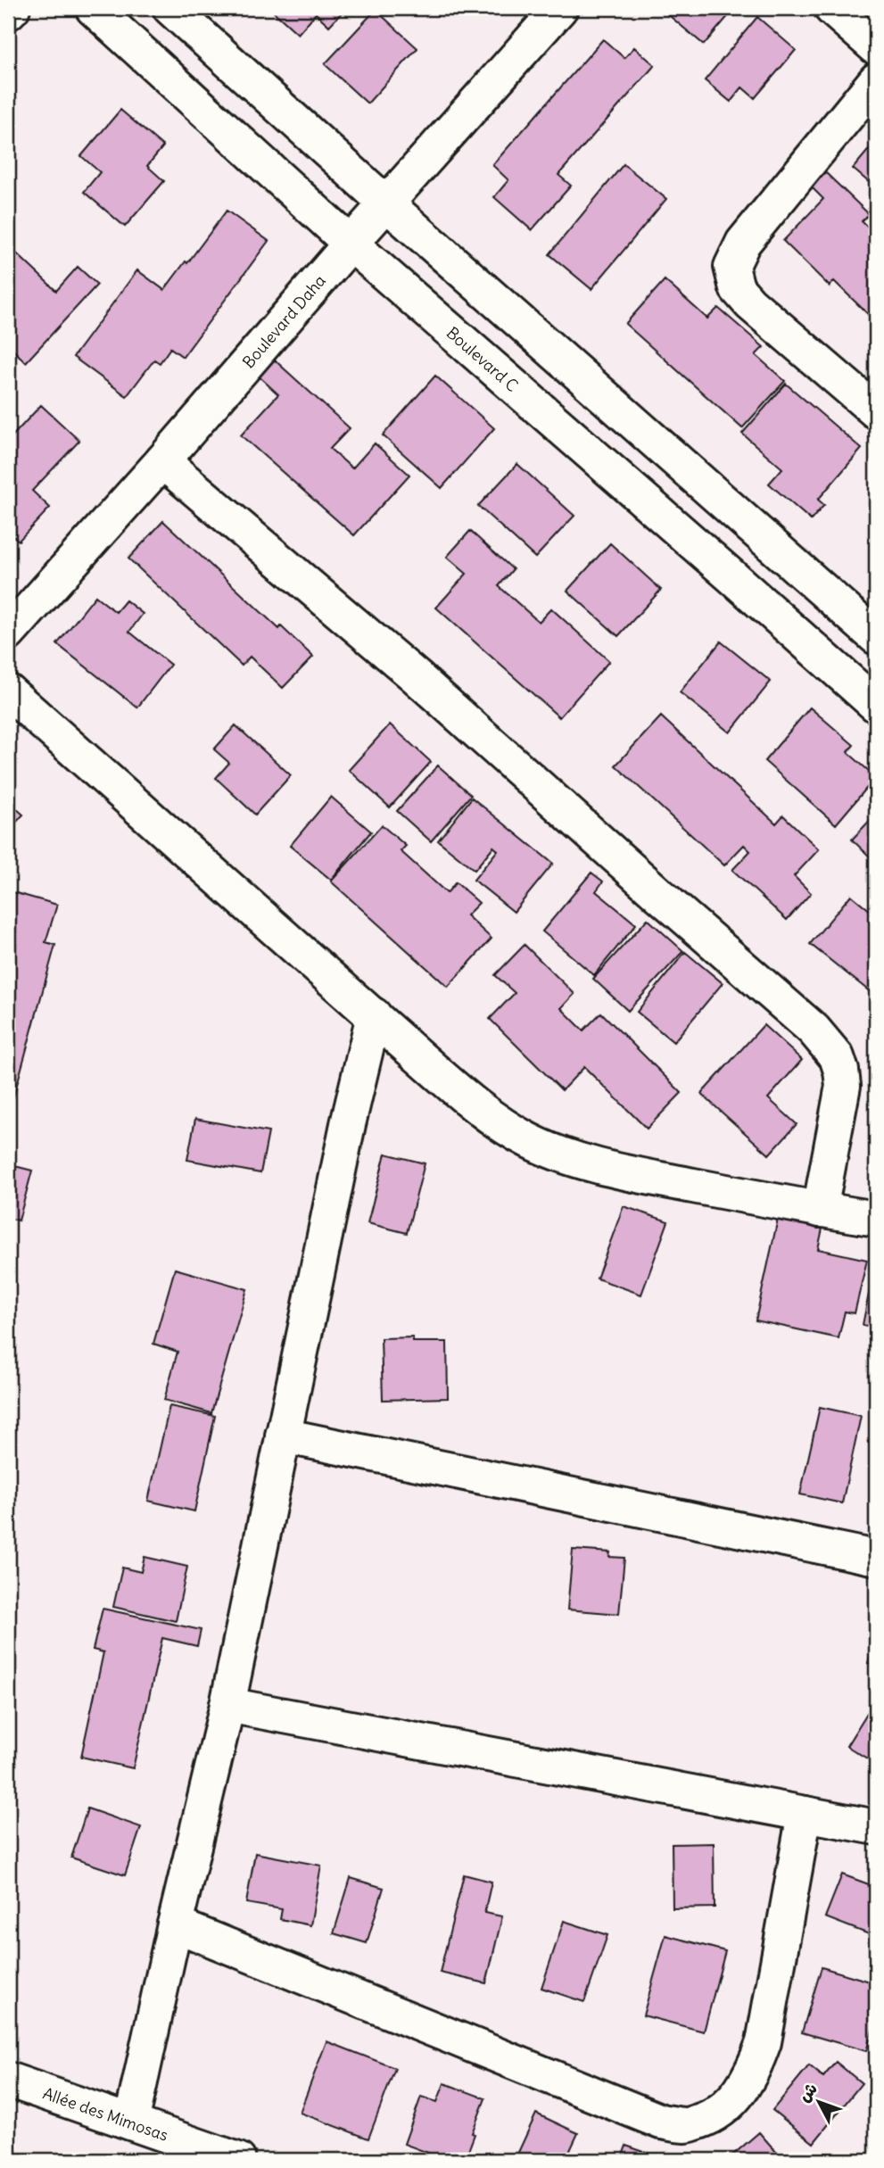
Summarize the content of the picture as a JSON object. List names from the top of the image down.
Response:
{
  "streets": {
    "street": ["Boulevard Daha", "Boulevard C", "Allée des Mimosas"]
  },
  "crossings": [
    ["Boulevard Daha", "Boulevard C"]
  ],
  "north": "top left"
}
